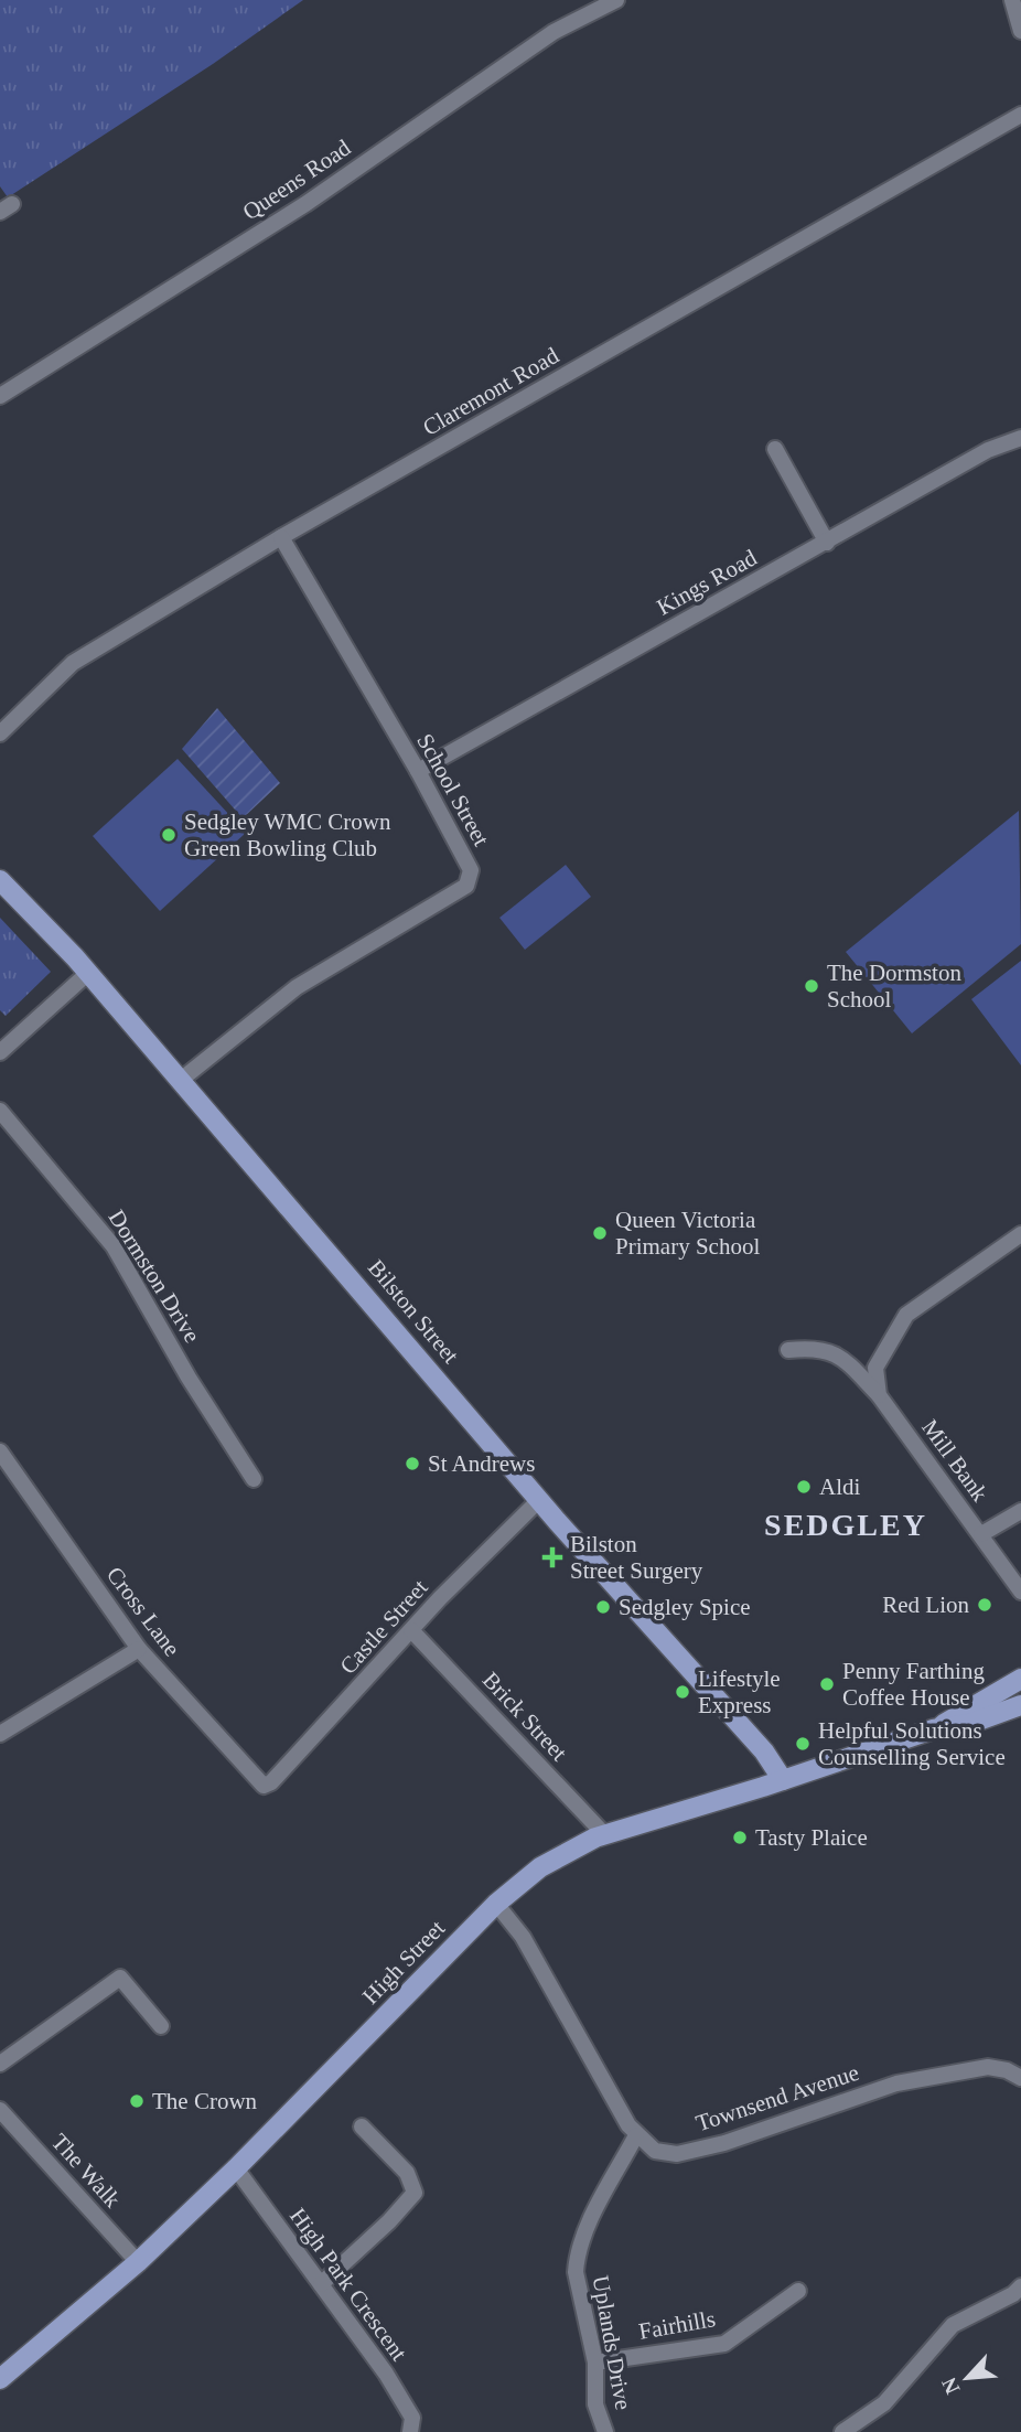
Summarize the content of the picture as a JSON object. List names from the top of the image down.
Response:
{
  "streets": {
    "main road": ["Bilston Street", "High Street"],
    "street": [
      "Queens Road",
      "Claremont Road",
      "Kings Road",
      "School Street",
      "Dormston Drive",
      "Mill Bank",
      "Cross Lane",
      "Castle Street",
      "Brick Street",
      "Townsend Avenue",
      "The Walk",
      "High Park Crescent",
      "Fairhills",
      "Uplands Drive"
    ]
  },
  "crossings": [
    ["Claremont Road", "School Street"],
    ["Kings Road", "School Street"],
    ["School Street", "Bilston Street"],
    ["Bilston Street", "Castle Street"],
    ["Bilston Street", "High Street"],
    ["Cross Lane", "Castle Street"],
    ["Castle Street", "Brick Street"],
    ["Brick Street", "High Street"],
    ["High Street", "The Walk"],
    ["High Street", "High Park Crescent"],
    ["Townsend Avenue", "Uplands Drive"],
    ["Fairhills", "Uplands Drive"]
  ],
  "districts": ["SEDGLEY"],
  "places": {
    "other": [
      "Sedgley WMC Crown Green Bowling Club",
      "The Dormston School",
      "Queen Victoria Primary School",
      "St Andrews",
      "Aldi",
      "Red Lion",
      "Sedgley Spice",
      "Penny Farthing Coffee House",
      "Lifestyle Express",
      "Helpful Solutions Counselling Service",
      "Tasty Plaice",
      "The Crown"
    ],
    "health": ["Bilston Street Surgery"]
  },
  "north": "bottom left"
}
